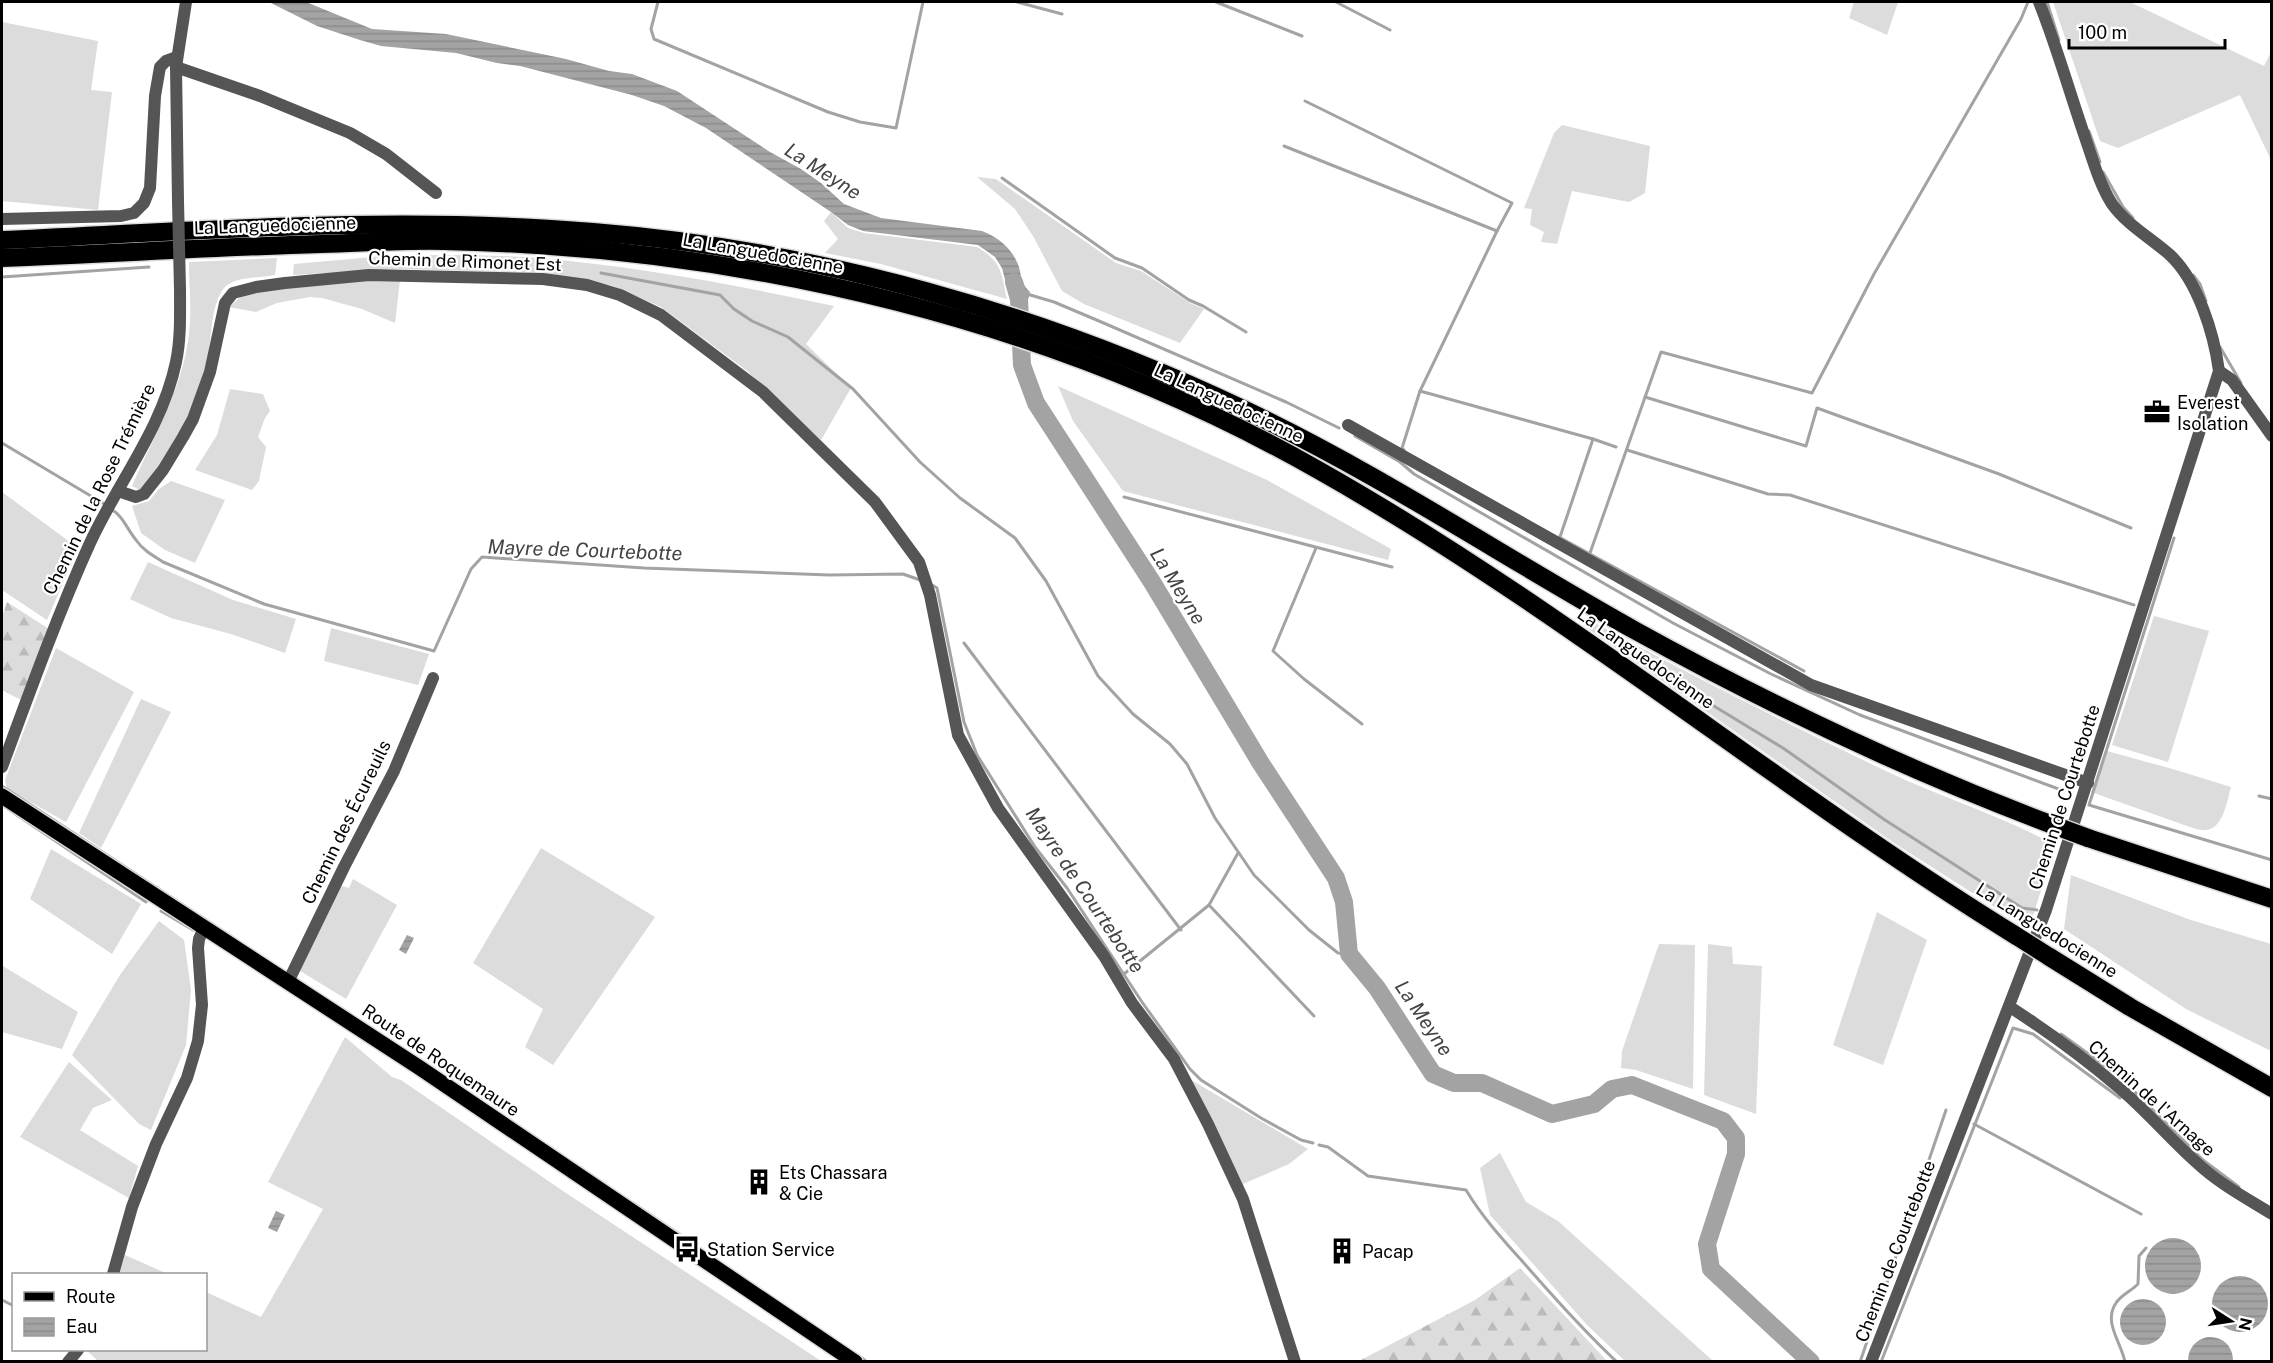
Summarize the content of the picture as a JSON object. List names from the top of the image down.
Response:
{
  "streets": {
    "highway": ["La Languedocienne"],
    "main road": ["Route de Roquemaure"],
    "street": [
      "Chemin de Rimonet Est",
      "Chemin de la Rose Trémière",
      "Chemin de Courtebotte",
      "Chemin des Écureuils",
      "Chemin de l'Arnage"
    ]
  },
  "crossings": [
    ["Chemin de Rimonet Est", "Chemin de la Rose Trémière"],
    ["Chemin de Courtebotte", "Chemin de l'Arnage"],
    ["Chemin des Écureuils", "Route de Roquemaure"]
  ],
  "water": ["La Meyne", "Mayre de Courtebotte"],
  "places": {
    "office": ["Everest Isolation"],
    "building": ["Ets Chassara & Cie", "Pacap"],
    "bus stop": ["Station Service"]
  },
  "legend": ["Route", "Eau"],
  "scale_bar": "100 m",
  "north": "right"
}
